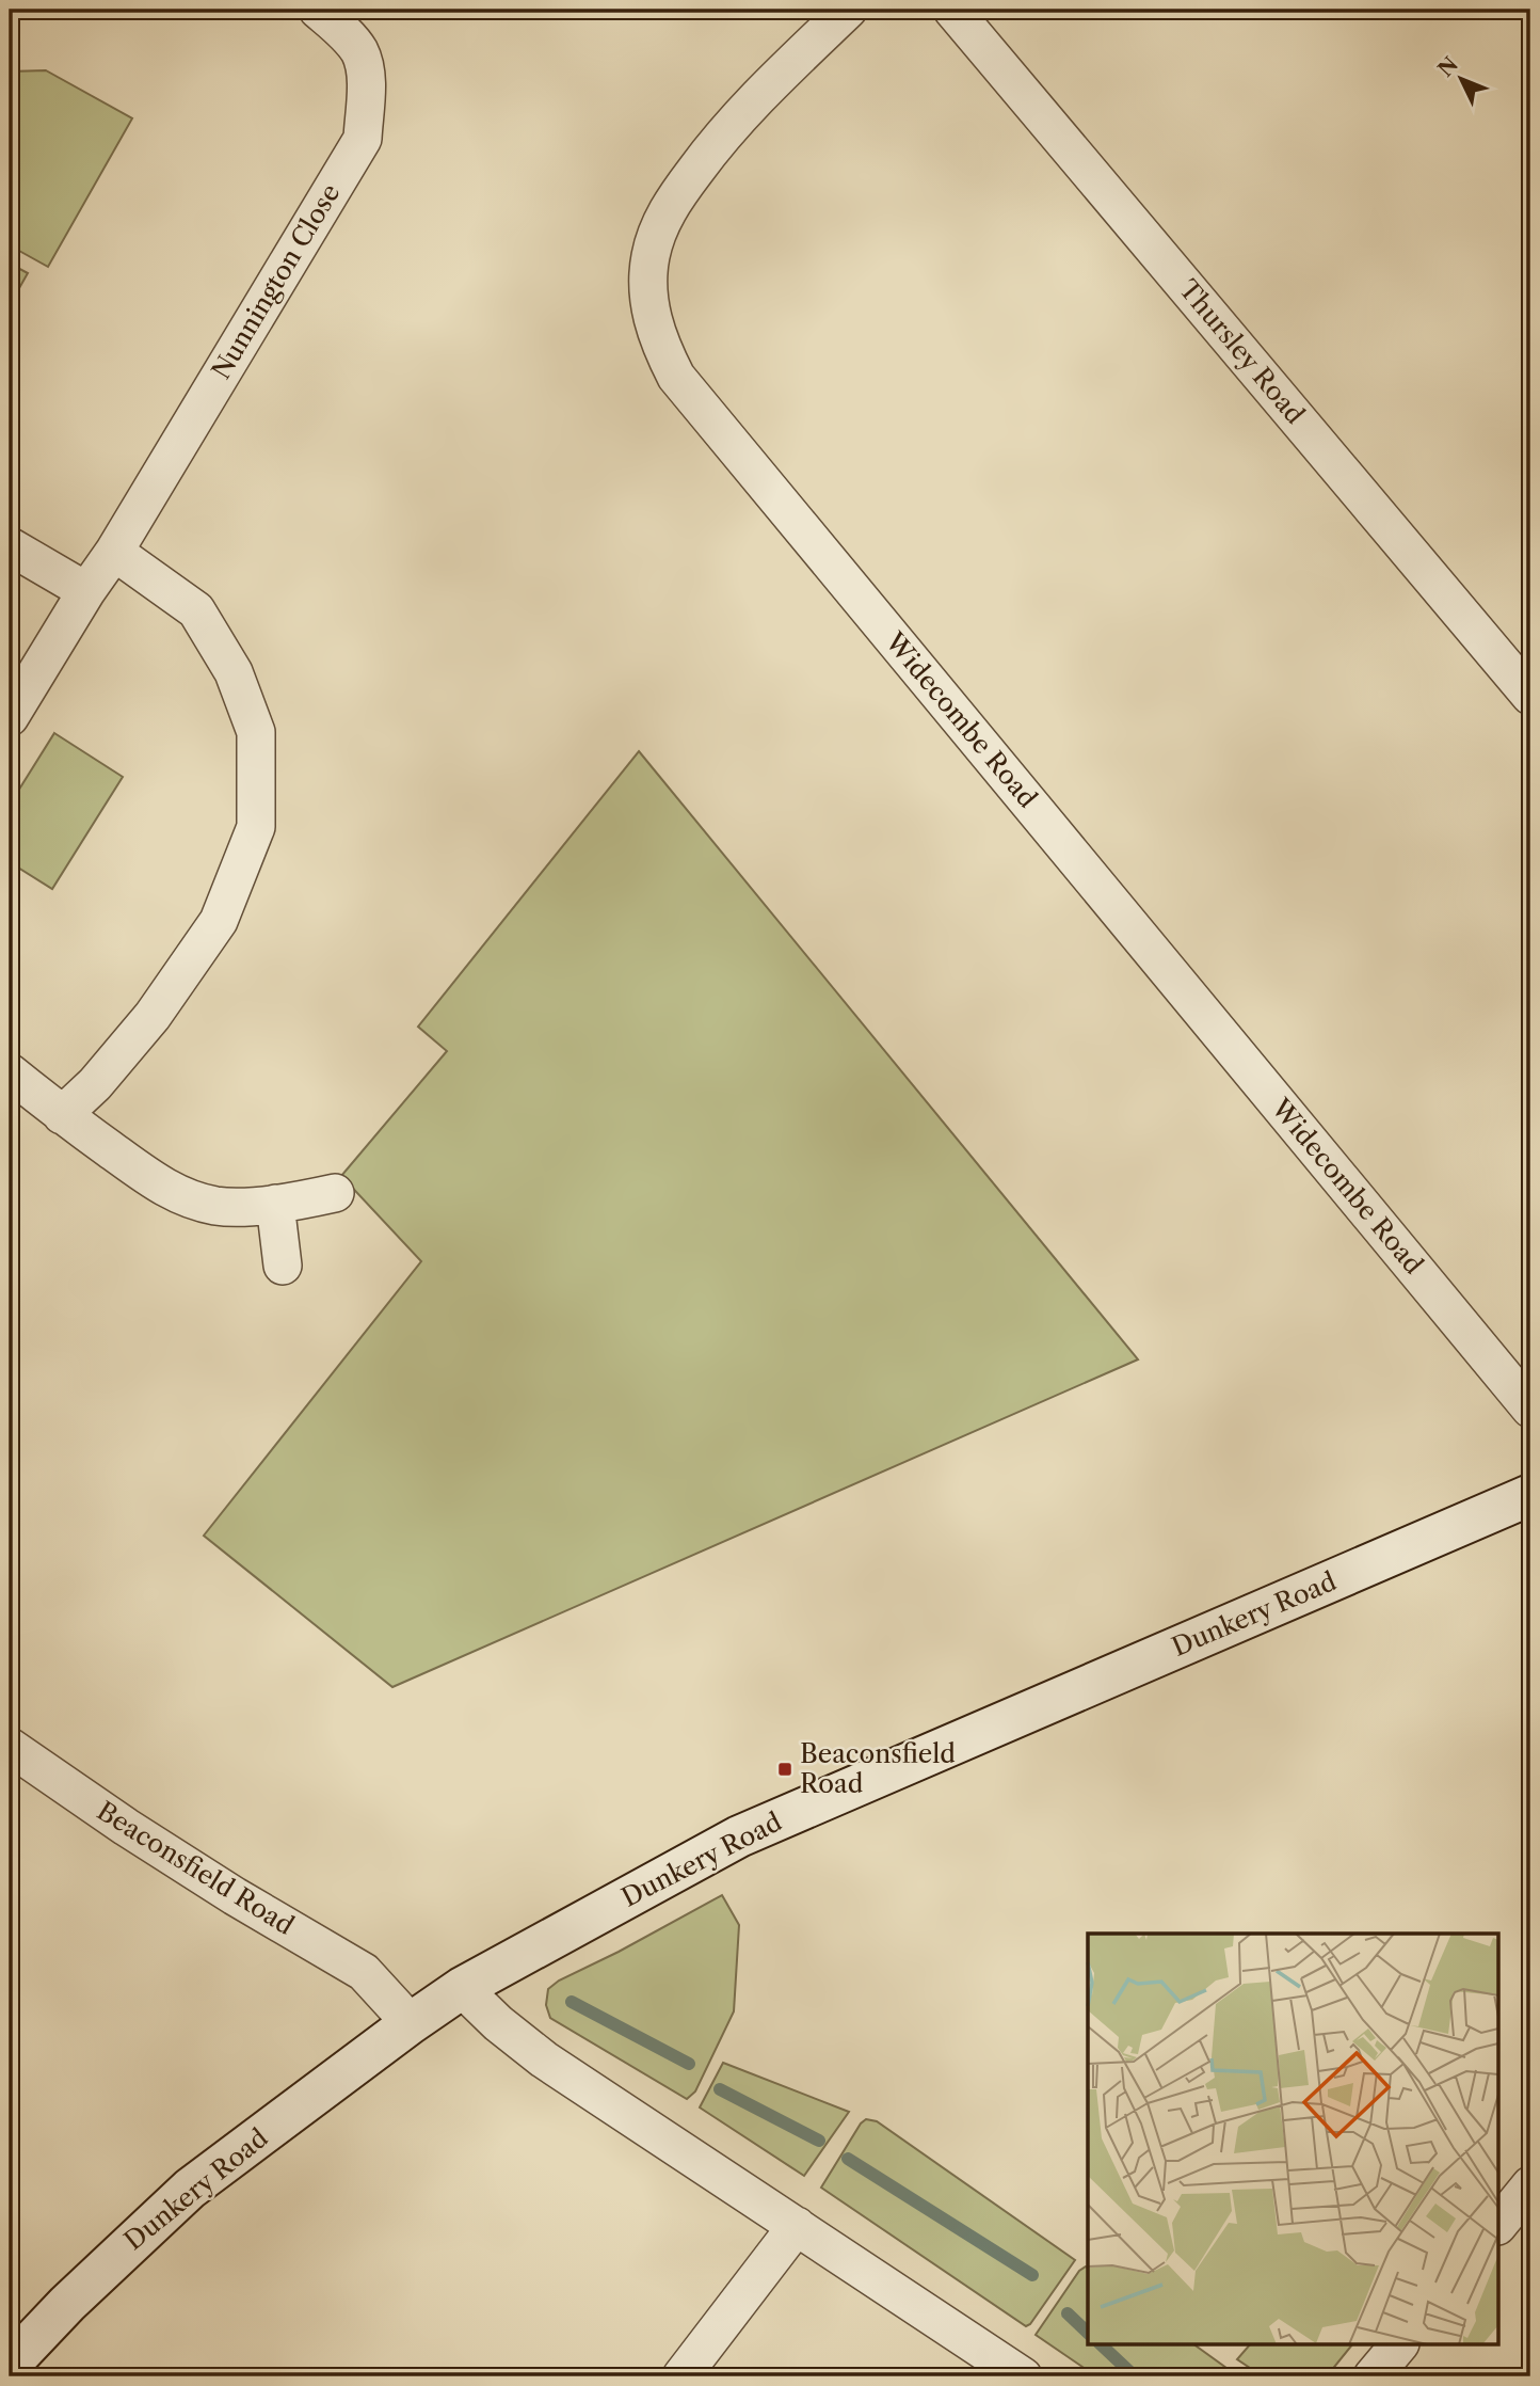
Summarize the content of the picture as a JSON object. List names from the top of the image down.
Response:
{
  "streets": {
    "street": [
      "Nunnington Close",
      "Thursley Road",
      "Widecombe Road",
      "Dunkery Road",
      "Beaconsfield Road"
    ]
  },
  "crossings": [
    ["Dunkery Road", "Beaconsfield Road"]
  ],
  "places": {
    "transit": ["Beaconsfield Road"]
  },
  "north": "top left"
}
